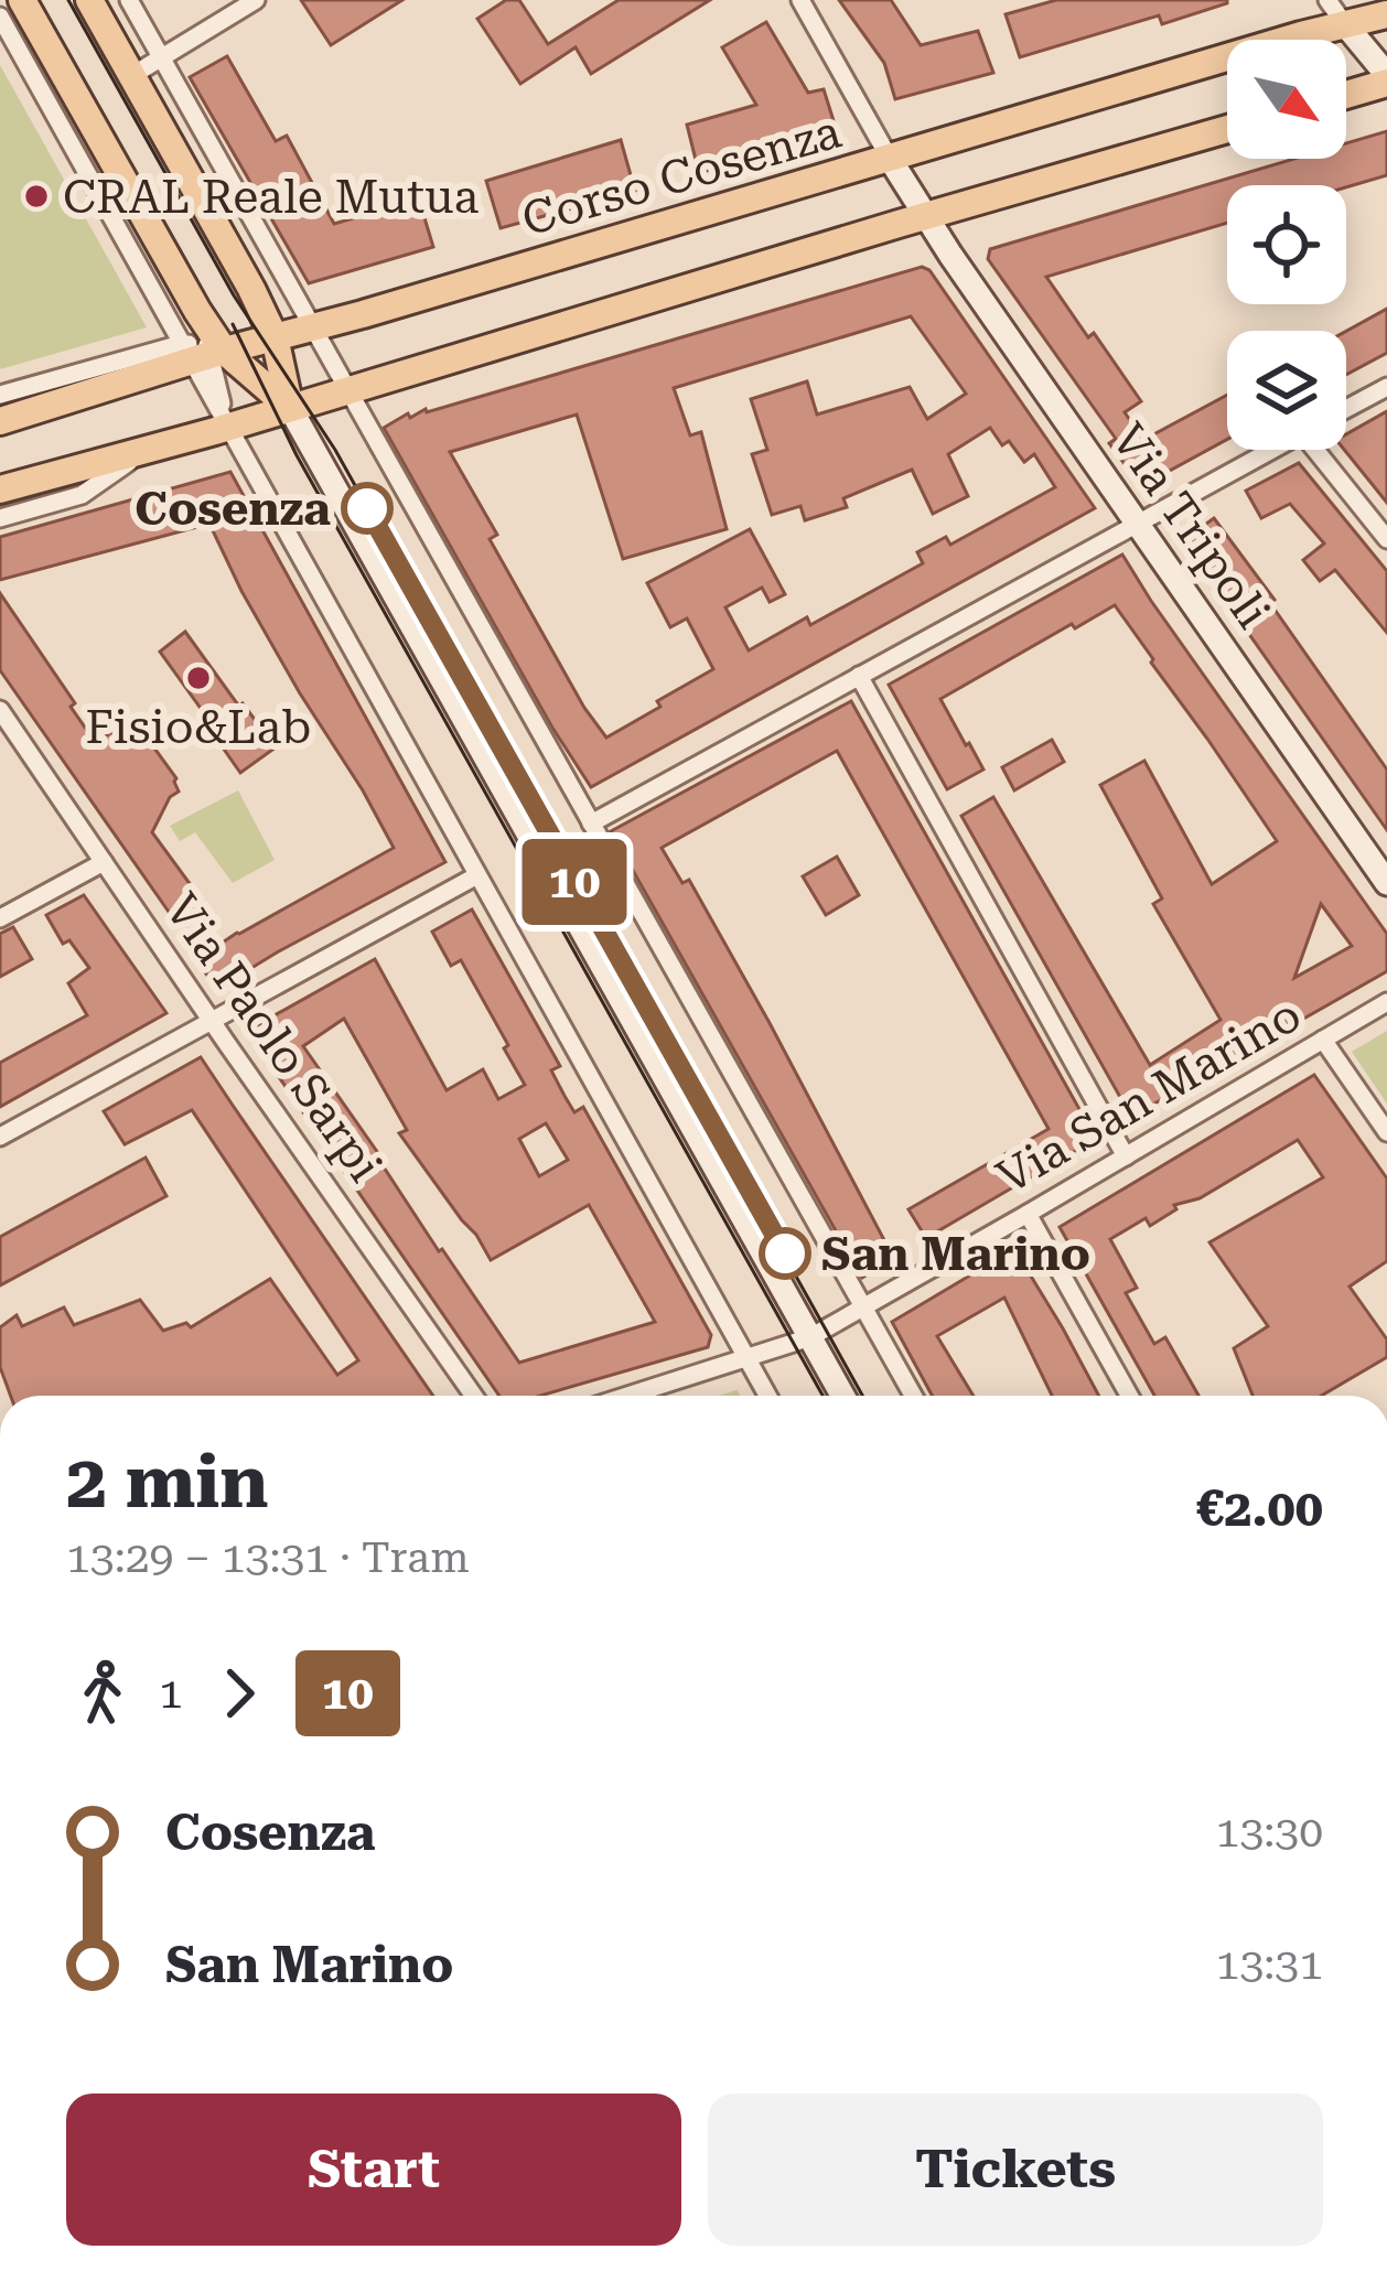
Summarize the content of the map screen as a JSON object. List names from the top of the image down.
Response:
{
  "streets": {
    "main road": ["Corso Cosenza", "Via Tripoli"],
    "street": ["Via Paolo Sarpi", "Via San Marino"]
  },
  "crossings": [
    ["Corso Cosenza", "Via Tripoli"]
  ],
  "places": [
    "CRAL Reale Mutua",
    "Cosenza",
    "Fisio&Lab",
    "San Marino"
  ],
  "lines": ["tram line 10"],
  "north": "bottom right",
  "page": {
    "on_map": "10",
    "heading": ["2 min", "13:29 – 13:31 · Tram", "€2.00"],
    "legs": ["1", "10"],
    "list": [
      {
        "name": "Cosenza",
        "value": "13:30"
      },
      {
        "name": "San Marino",
        "value": "13:31"
      }
    ],
    "buttons": ["Start", "Tickets"]
  }
}
